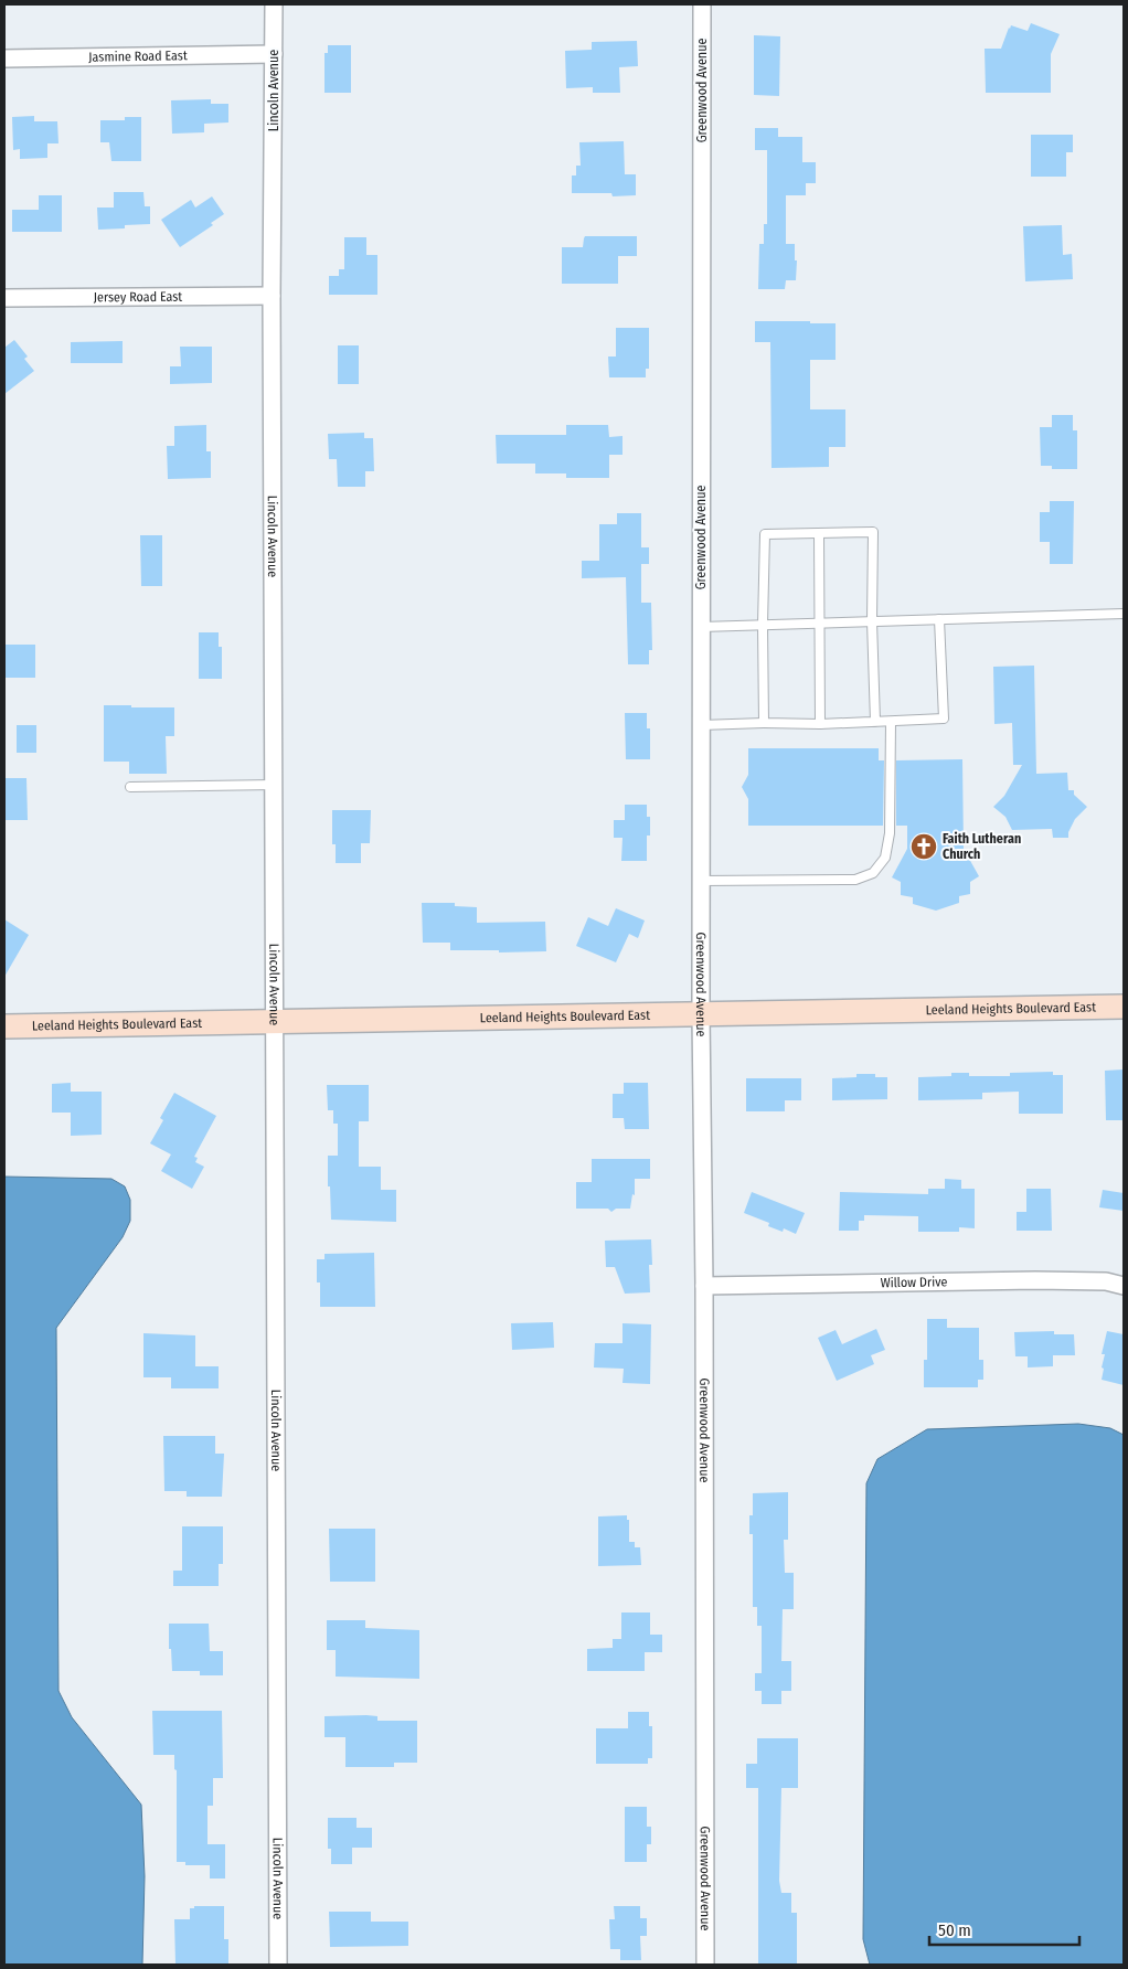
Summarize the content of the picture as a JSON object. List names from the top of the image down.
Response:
{
  "streets": {
    "main road": ["Leeland Heights Boulevard East"],
    "street": [
      "Jasmine Road East",
      "Lincoln Avenue",
      "Greenwood Avenue",
      "Jersey Road East",
      "Willow Drive"
    ]
  },
  "crossings": [
    ["Jasmine Road East", "Lincoln Avenue"],
    ["Lincoln Avenue", "Jersey Road East"],
    ["Lincoln Avenue", "Leeland Heights Boulevard East"],
    ["Greenwood Avenue", "Leeland Heights Boulevard East"],
    ["Greenwood Avenue", "Willow Drive"]
  ],
  "places": {
    "church": ["Faith Lutheran Church"]
  },
  "scale_bar": "50 m"
}
